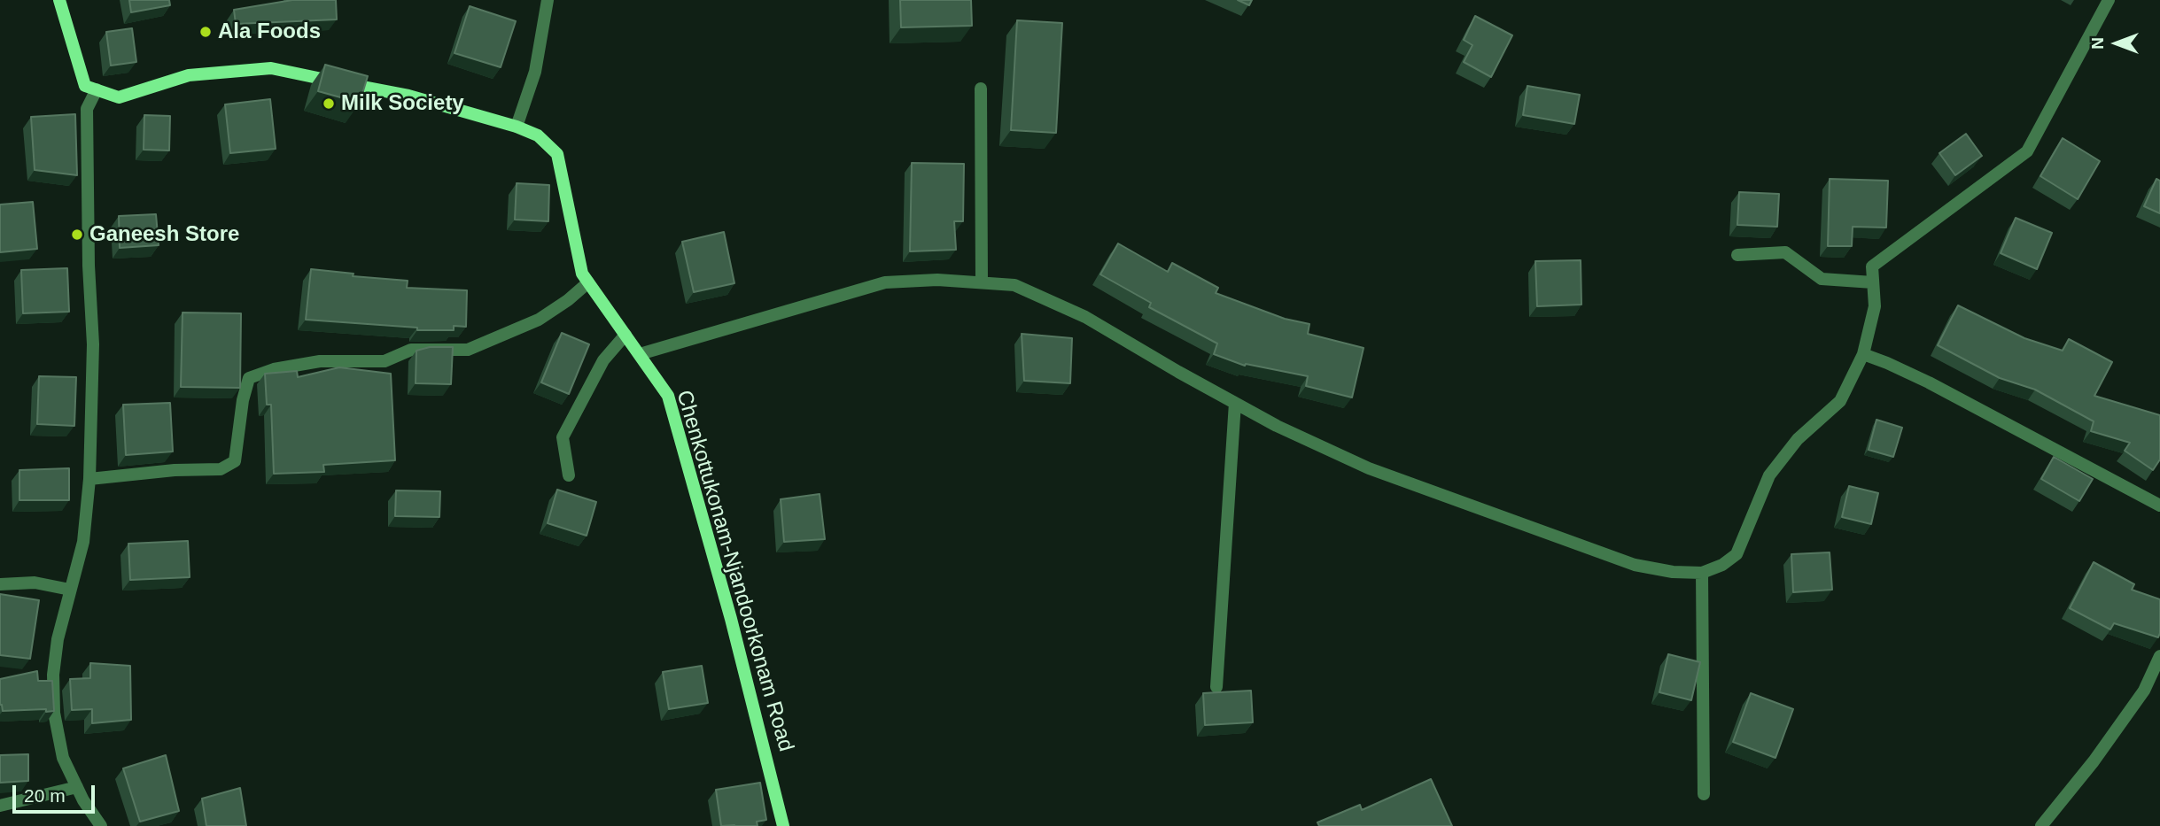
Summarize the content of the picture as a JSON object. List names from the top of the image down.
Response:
{
  "streets": {
    "main road": ["Chenkottukonam-Njandoorkonam Road"]
  },
  "places": ["Ala Foods", "Milk Society", "Ganeesh Store"],
  "scale_bar": "20 m",
  "north": "left"
}
